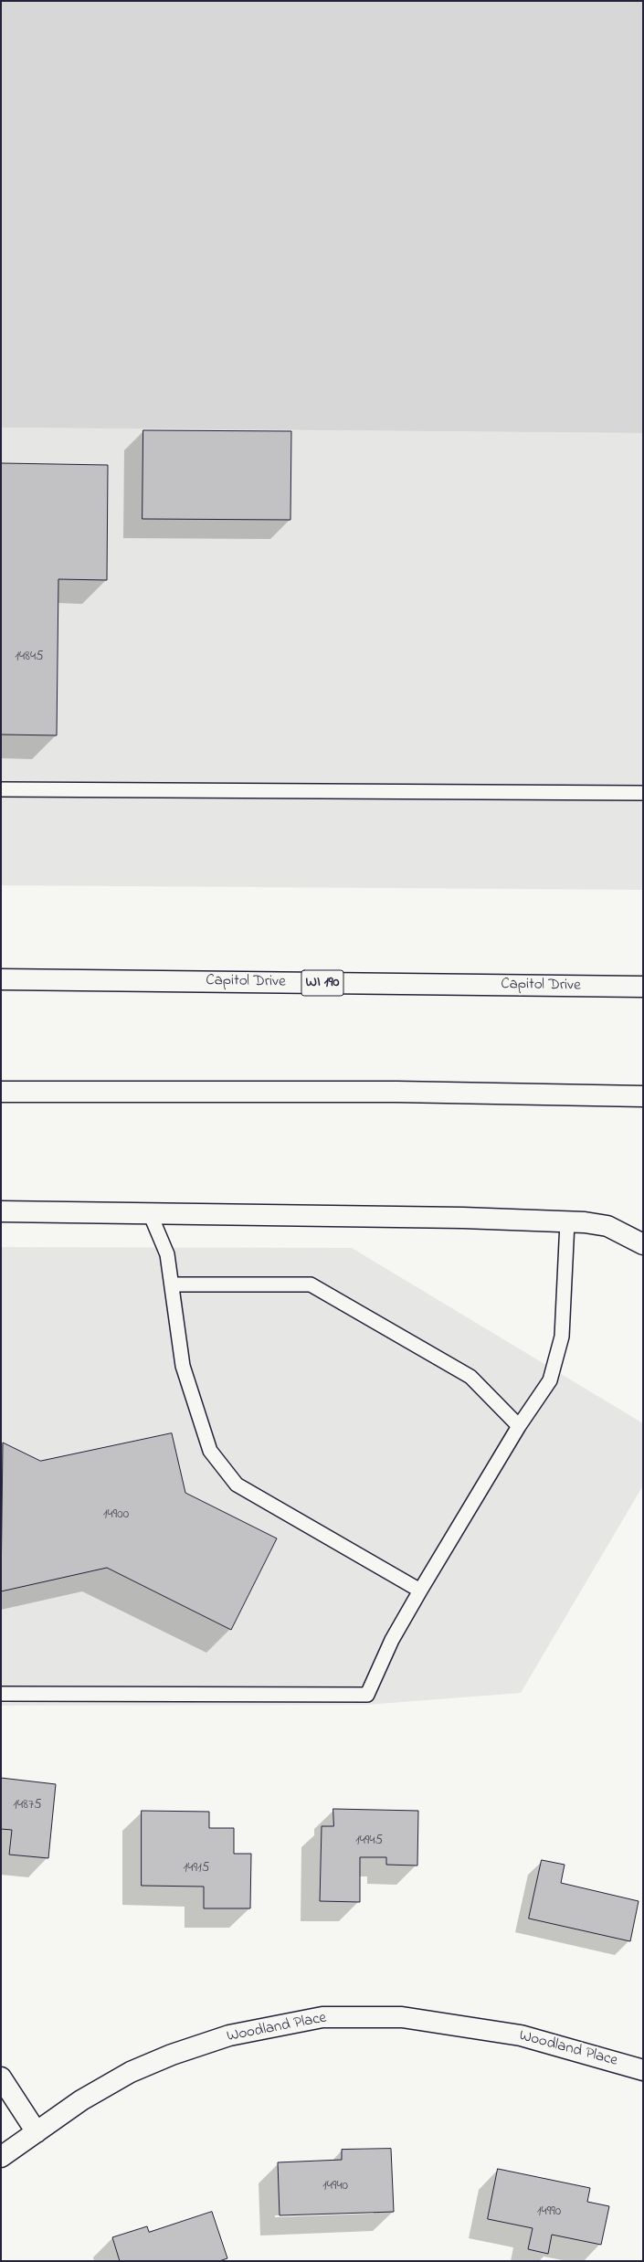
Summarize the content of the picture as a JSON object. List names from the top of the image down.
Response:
{
  "streets": {
    "street": ["Capitol Drive", "WI 190", "Woodland Place"]
  },
  "house_numbers": [
    "14845",
    "14900",
    "14875",
    "14945",
    "14915",
    "14940",
    "14990"
  ]
}
